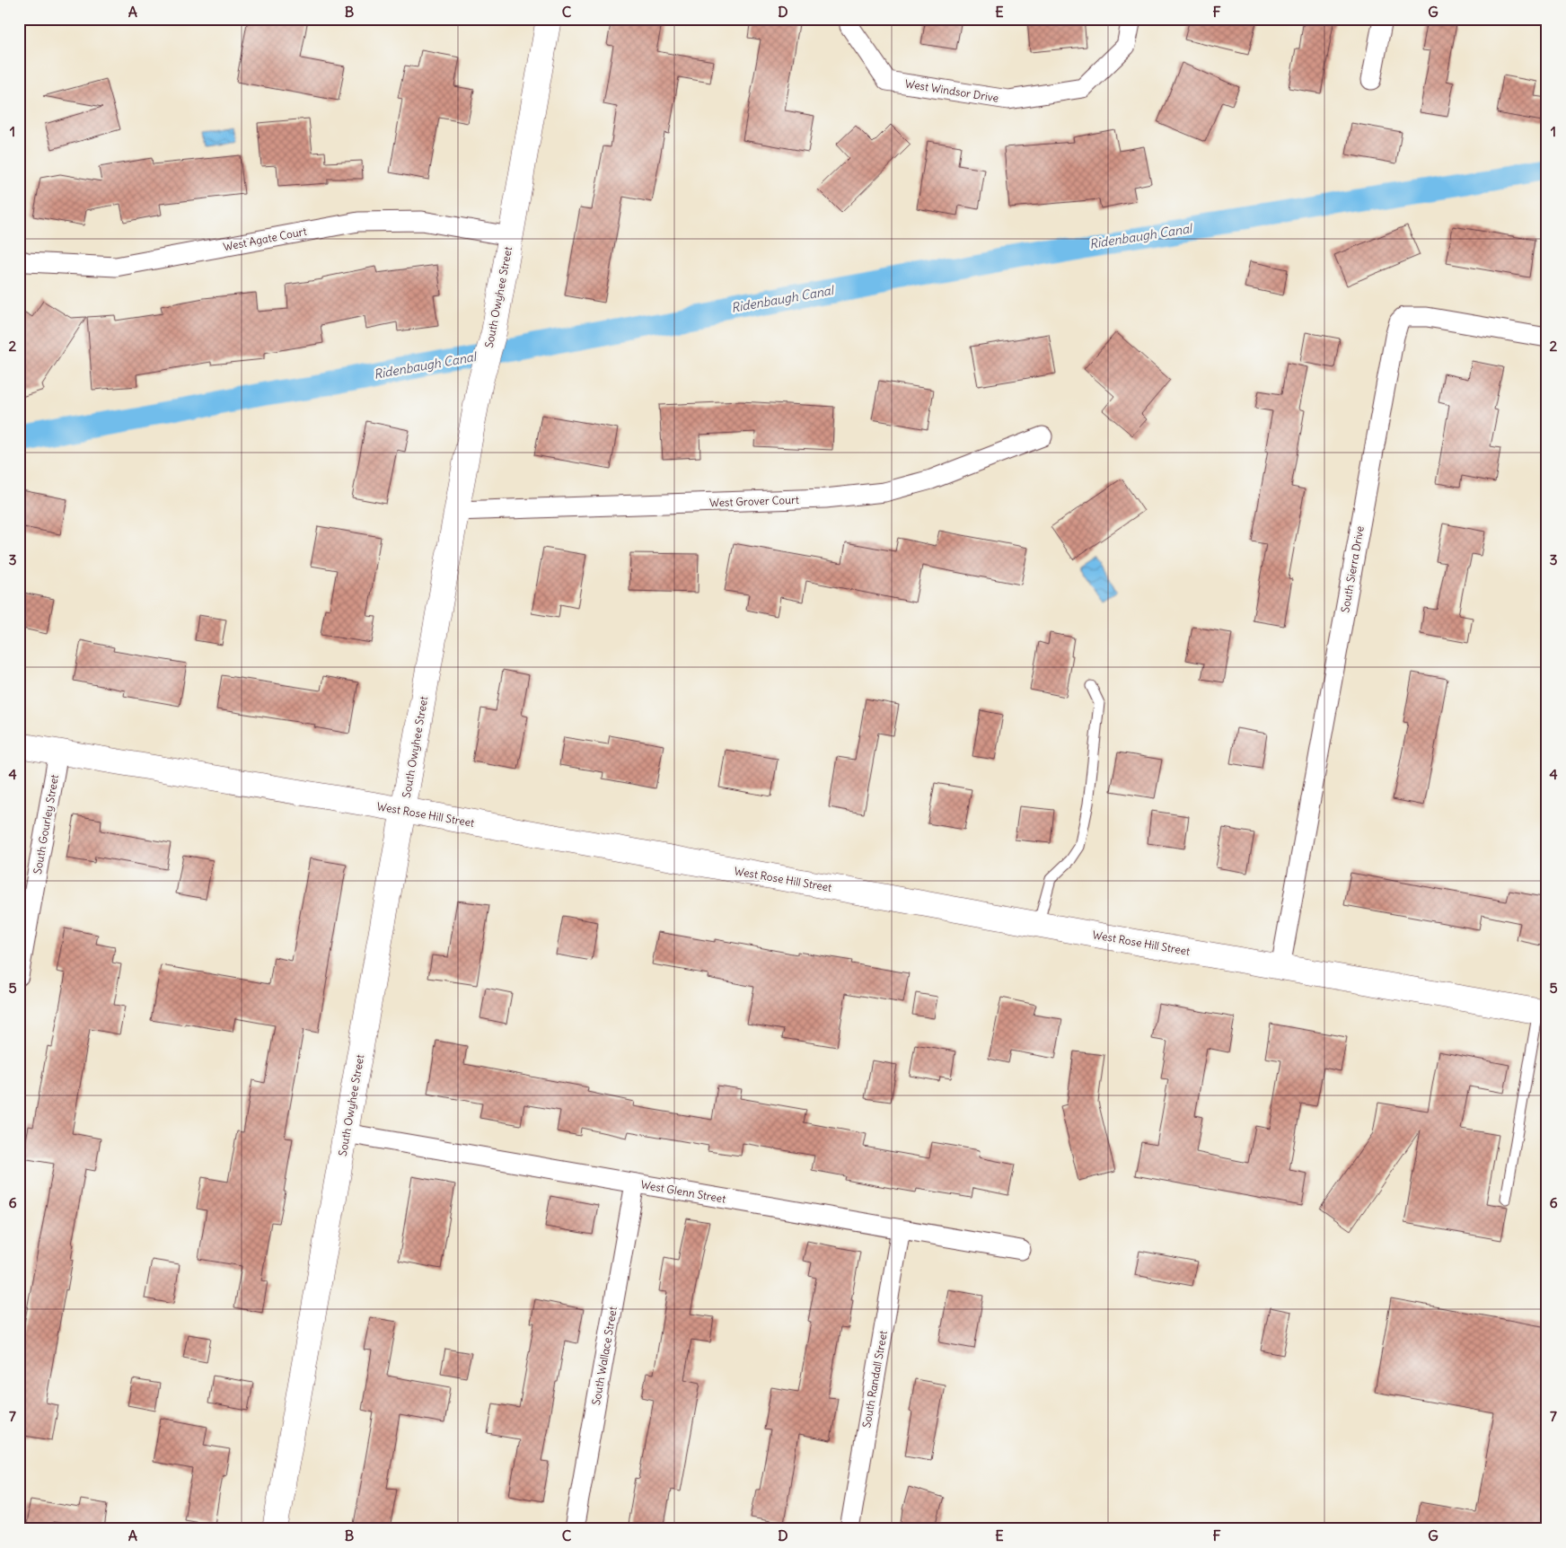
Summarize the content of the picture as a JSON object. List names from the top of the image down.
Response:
{
  "streets": {
    "street": [
      "West Windsor Drive",
      "West Agate Court",
      "South Owyhee Street",
      "West Grover Court",
      "South Sierra Drive",
      "West Rose Hill Street",
      "South Gourley Street",
      "West Glenn Street",
      "South Wallace Street",
      "South Randall Street"
    ]
  },
  "crossings": [
    ["West Agate Court", "South Owyhee Street"],
    ["South Owyhee Street", "West Grover Court"],
    ["South Owyhee Street", "West Rose Hill Street"],
    ["South Owyhee Street", "West Glenn Street"],
    ["South Sierra Drive", "West Rose Hill Street"],
    ["West Rose Hill Street", "South Gourley Street"],
    ["West Glenn Street", "South Wallace Street"],
    ["West Glenn Street", "South Randall Street"]
  ],
  "water": ["Ridenbaugh Canal"],
  "grid": {
    "columns": [
      "A",
      "B",
      "C",
      "D",
      "E",
      "F",
      "G"
    ],
    "rows": [
      "1",
      "2",
      "3",
      "4",
      "5",
      "6",
      "7"
    ]
  }
}
